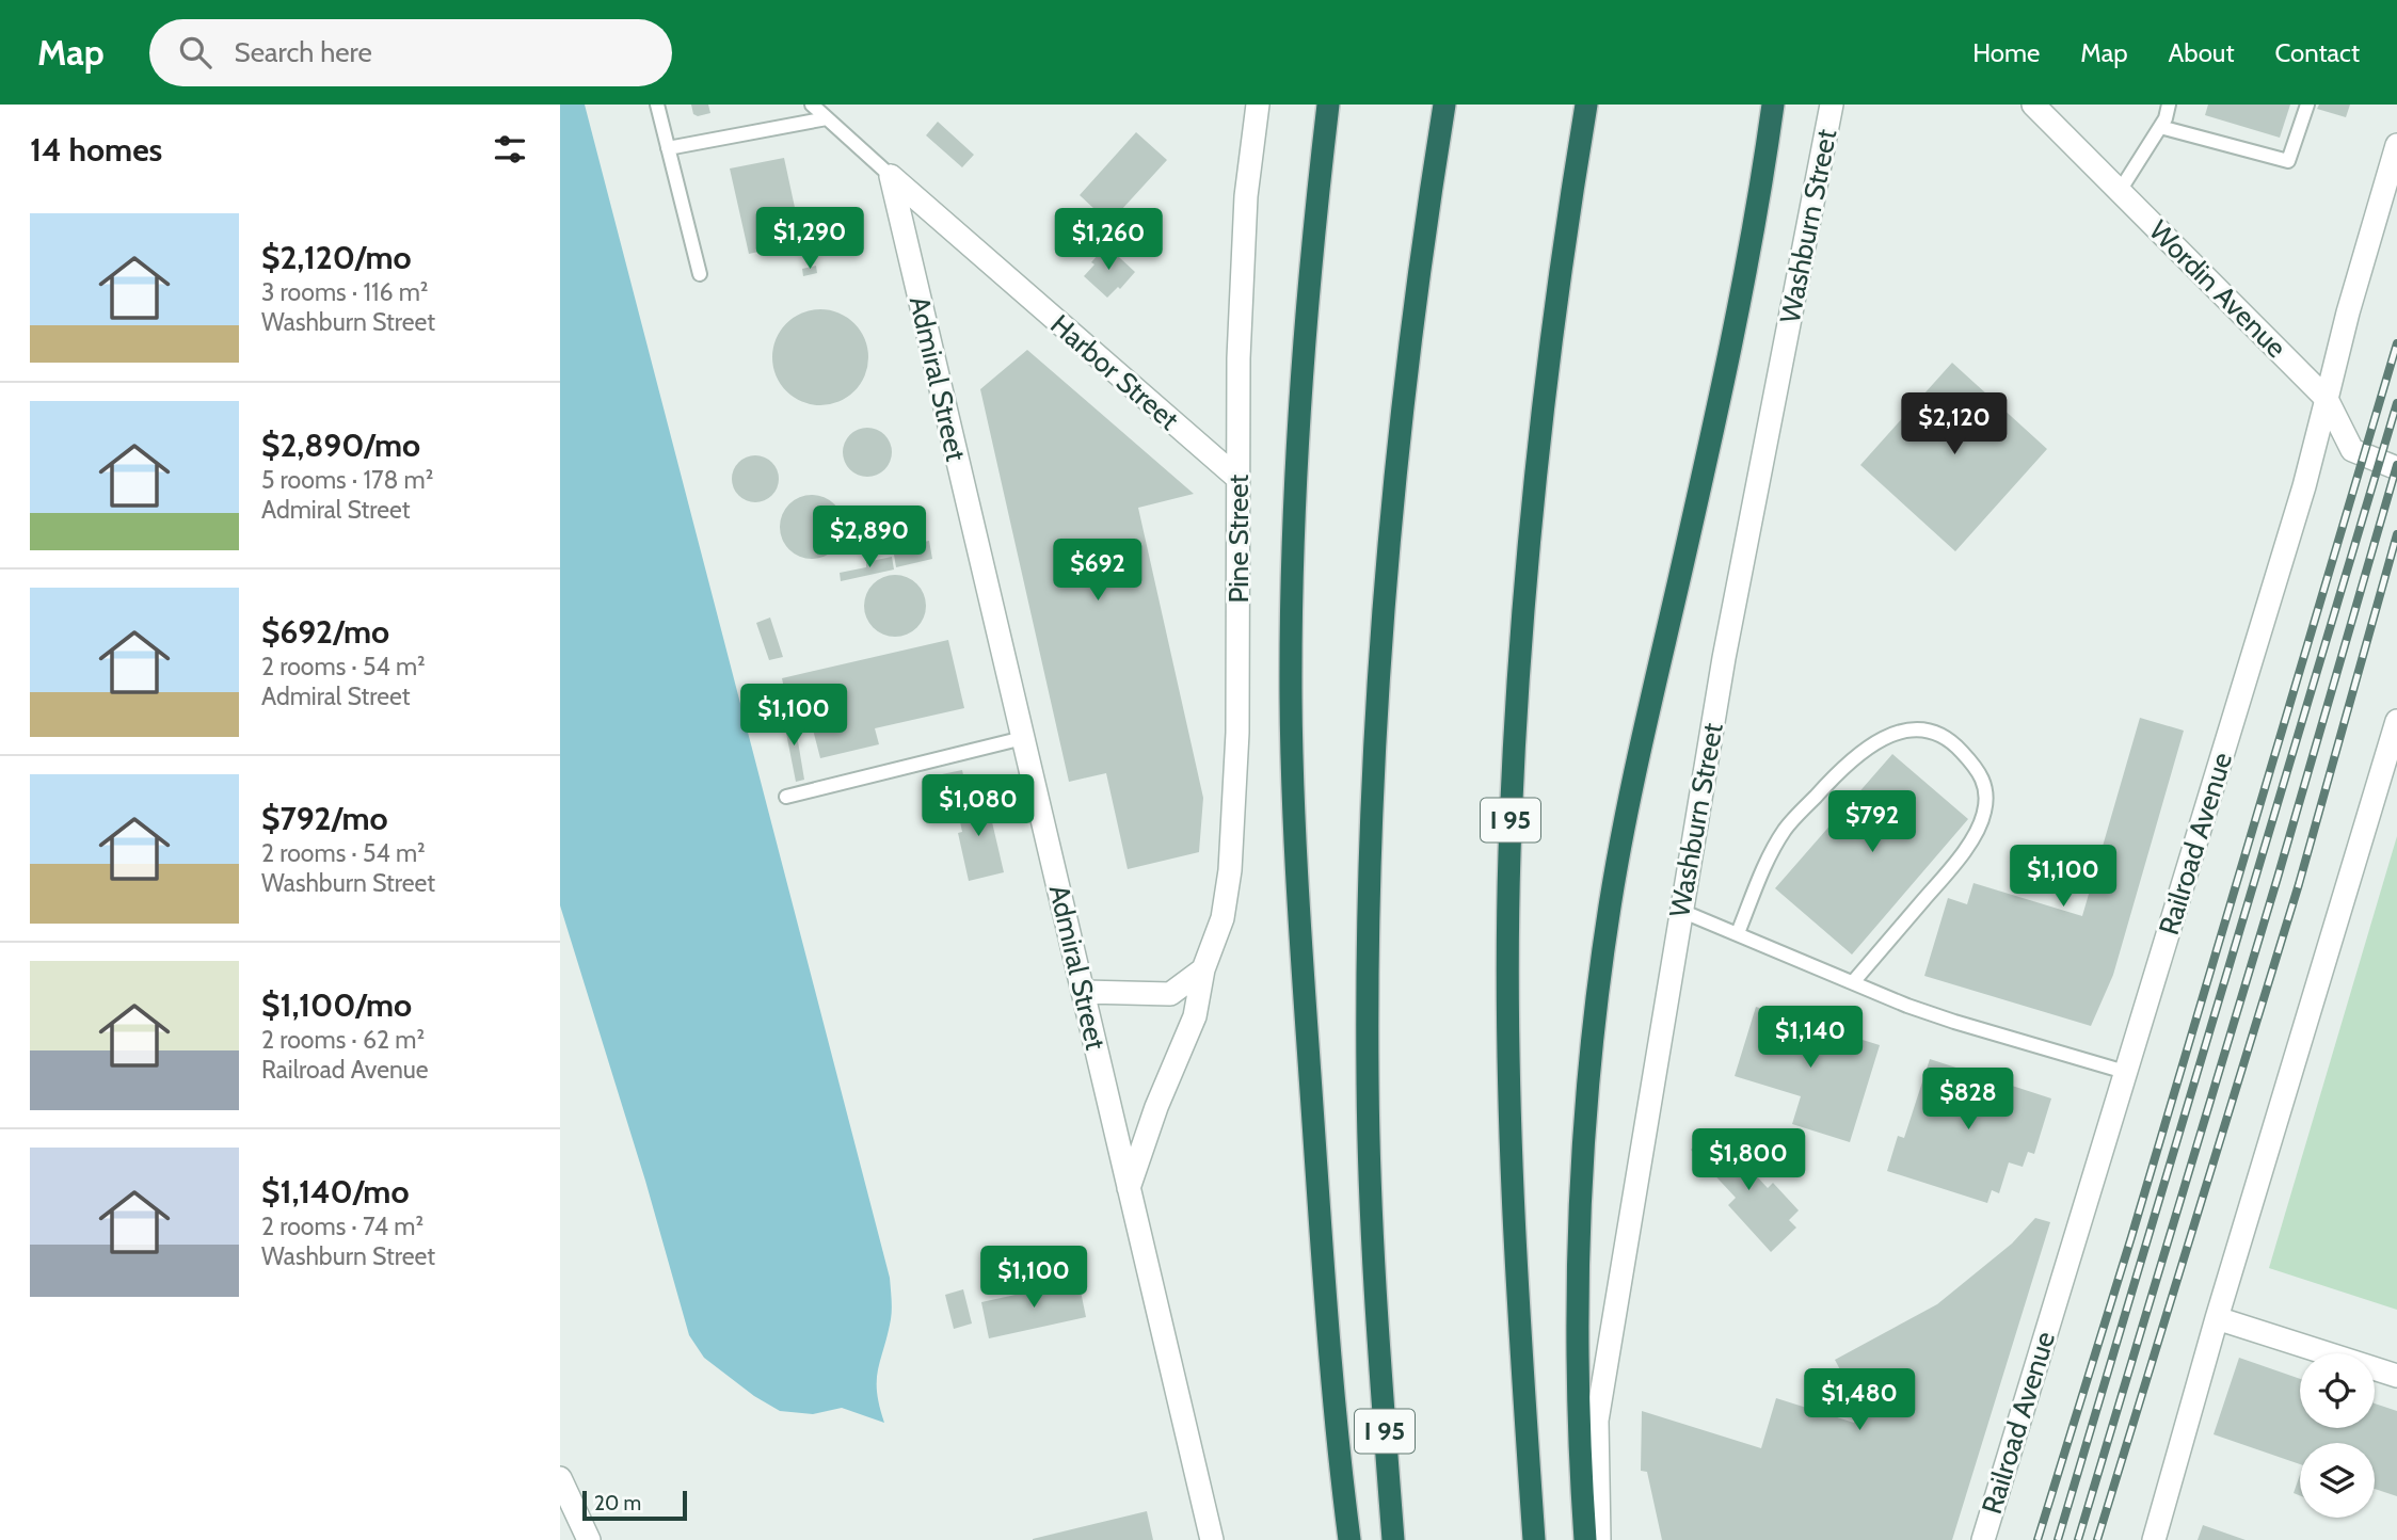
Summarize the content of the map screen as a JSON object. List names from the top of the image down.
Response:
{
  "streets": {
    "highway": ["I 95"],
    "street": [
      "Washburn Street",
      "Wordin Avenue",
      "Harbor Street",
      "Admiral Street",
      "Pine Street",
      "Railroad Avenue"
    ]
  },
  "crossings": [
    ["Wordin Avenue", "Railroad Avenue"],
    ["Harbor Street", "Admiral Street"],
    ["Harbor Street", "Pine Street"],
    ["Admiral Street", "Pine Street"]
  ],
  "scale_bar": "20 m",
  "page": {
    "header": "Map",
    "search": "Search here",
    "nav": [
      "Home",
      "Map",
      "About",
      "Contact"
    ],
    "heading": "14 homes",
    "list": [
      {
        "name": "$2,120/mo",
        "note": "3 rooms · 116 m² · Washburn Street"
      },
      {
        "name": "$2,890/mo",
        "note": "5 rooms · 178 m² · Admiral Street"
      },
      {
        "name": "$692/mo",
        "note": "2 rooms · 54 m² · Admiral Street"
      },
      {
        "name": "$792/mo",
        "note": "2 rooms · 54 m² · Washburn Street"
      },
      {
        "name": "$1,100/mo",
        "note": "2 rooms · 62 m² · Railroad Avenue"
      },
      {
        "name": "$1,140/mo",
        "note": "2 rooms · 74 m² · Washburn Street"
      }
    ],
    "price": [
      "$1,290",
      "$1,260",
      "$2,120",
      "$2,890",
      "$692",
      "$1,100",
      "$1,080",
      "$792",
      "$1,100",
      "$1,140",
      "$828",
      "$1,800",
      "$1,100",
      "$1,480"
    ],
    "scale": "20 m"
  }
}
